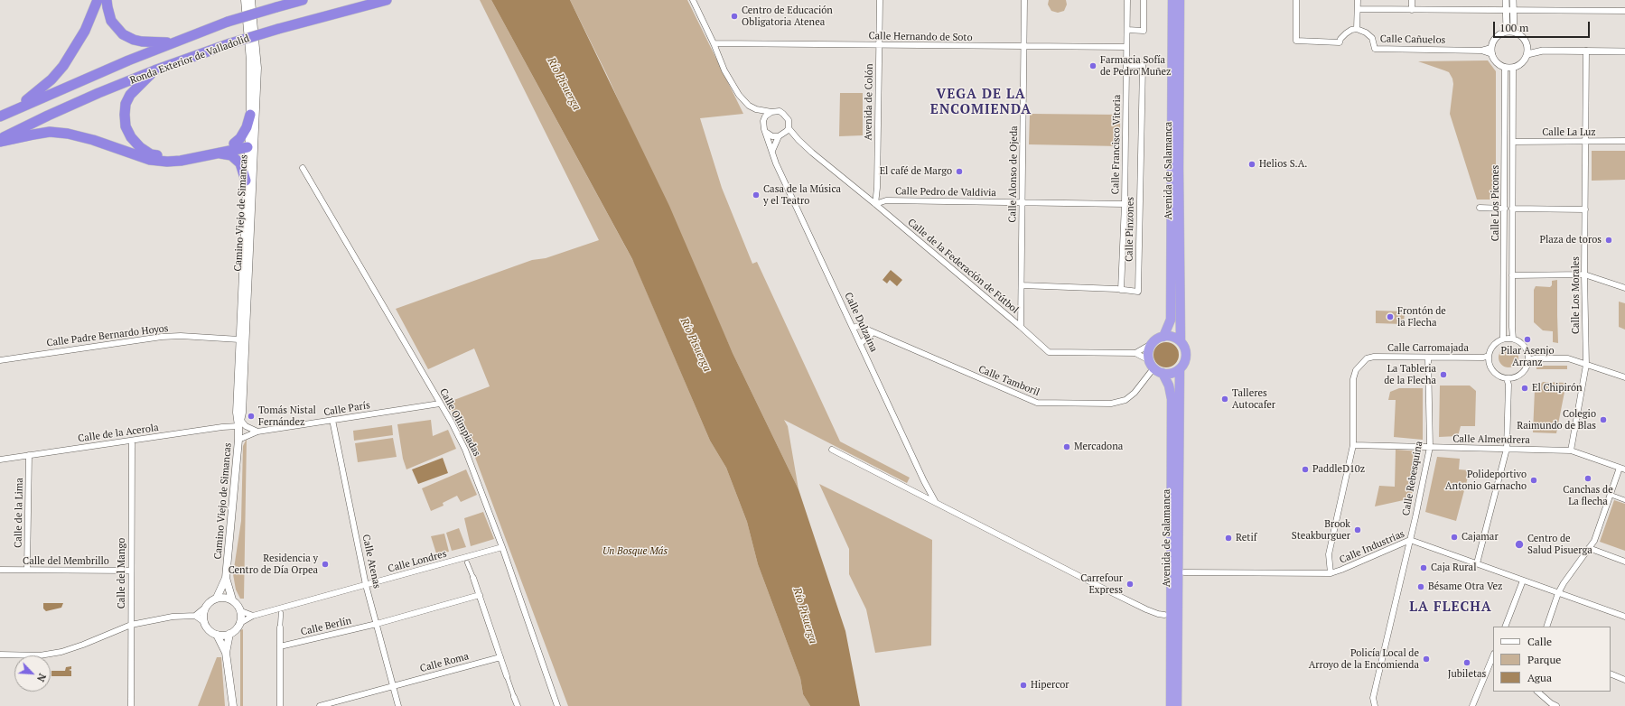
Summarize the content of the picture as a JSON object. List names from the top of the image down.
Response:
{
  "streets": {
    "highway": ["Ronda Exterior de Valladolid", "Avenida de Salamanca"],
    "main road": ["Camino Viejo de Simancas"],
    "street": [
      "Calle Hernando de Soto",
      "Calle Cañuelos",
      "Avenida de Colón",
      "Calle La Luz",
      "Calle Francisco Vitoria",
      "Calle Alonso de Ojeda",
      "Calle Pedro de Valdivia",
      "Calle Los Picones",
      "Calle Pinzones",
      "Calle de la Federación de Fútbol",
      "Calle Los Morales",
      "Calle Dulzaina",
      "Calle Padre Bernardo Hoyos",
      "Calle Carromajada",
      "Calle Tamboril",
      "Calle París",
      "Calle Olimpiadas",
      "Calle de la Acerola",
      "Calle Almendrera",
      "Calle Rebesquina",
      "Calle de la Lima",
      "Calle Industrias",
      "Calle del Membrillo",
      "Calle Atenas",
      "Calle Londres",
      "Calle del Mango",
      "Calle Berlín",
      "Calle Roma"
    ]
  },
  "crossings": [
    ["Calle Hernando de Soto", "Avenida de Colón"],
    ["Calle Hernando de Soto", "Calle Francisco Vitoria"],
    ["Calle Hernando de Soto", "Calle Alonso de Ojeda"],
    ["Calle Cañuelos", "Calle Los Picones"],
    ["Avenida de Colón", "Calle Pedro de Valdivia"],
    ["Avenida de Colón", "Calle de la Federación de Fútbol"],
    ["Calle La Luz", "Calle Los Picones"],
    ["Calle La Luz", "Calle Los Morales"],
    ["Calle Francisco Vitoria", "Calle Pedro de Valdivia"],
    ["Calle Francisco Vitoria", "Calle Pinzones"],
    ["Avenida de Salamanca", "Calle de la Federación de Fútbol"],
    ["Avenida de Salamanca", "Calle Tamboril"],
    ["Calle Alonso de Ojeda", "Calle Pedro de Valdivia"],
    ["Calle Alonso de Ojeda", "Calle Pinzones"],
    ["Calle Alonso de Ojeda", "Calle de la Federación de Fútbol"],
    ["Calle Pedro de Valdivia", "Calle de la Federación de Fútbol"],
    ["Calle Los Picones", "Calle Carromajada"],
    ["Camino Viejo de Simancas", "Calle Padre Bernardo Hoyos"],
    ["Camino Viejo de Simancas", "Calle París"],
    ["Camino Viejo de Simancas", "Calle de la Acerola"],
    ["Camino Viejo de Simancas", "Calle Londres"],
    ["Calle de la Federación de Fútbol", "Calle Dulzaina"],
    ["Calle de la Federación de Fútbol", "Calle Tamboril"],
    ["Calle Los Morales", "Calle Almendrera"],
    ["Calle Dulzaina", "Calle Tamboril"],
    ["Calle Carromajada", "Calle Almendrera"],
    ["Calle Carromajada", "Calle Rebesquina"],
    ["Calle París", "Calle Olimpiadas"],
    ["Calle París", "Calle Atenas"],
    ["Calle Olimpiadas", "Calle Londres"],
    ["Calle de la Acerola", "Calle de la Lima"],
    ["Calle de la Acerola", "Calle del Mango"],
    ["Calle Almendrera", "Calle Rebesquina"],
    ["Calle Rebesquina", "Calle Industrias"],
    ["Calle de la Lima", "Calle del Membrillo"],
    ["Calle del Membrillo", "Calle del Mango"],
    ["Calle Atenas", "Calle Londres"],
    ["Calle Atenas", "Calle Berlín"],
    ["Calle Atenas", "Calle Roma"]
  ],
  "districts": ["VEGA DE LA ENCOMIENDA", "LA FLECHA"],
  "water": ["Río Pisuerga"],
  "parks": ["Un Bosque Más"],
  "places": [
    "Centro de Educación Obligatoria Atenea",
    "Farmacia Sofía de Pedro Muñez",
    "Helios S.A.",
    "El café de Margo",
    "Casa de la Música y el Teatro",
    "Plaza de toros",
    "Frontón de la Flecha",
    "Pilar Asenjo Arranz",
    "La Tableria de la Flecha",
    "El Chipirón",
    "Talleres Autocafer",
    "Tomás Nistal Fernández",
    "Colegio Raimundo de Blas",
    "Mercadona",
    "PaddleD10z",
    "Canchas de La flecha",
    "Polideportivo Antonio Garnacho",
    "Brook Steakburguer",
    "Cajamar",
    "Retif",
    "Centro de Salud Pisuerga",
    "Residencia y Centro de Día Orpea",
    "Caja Rural",
    "Carrefour Express",
    "Bésame Otra Vez",
    "Policía Local de Arroyo de la Encomienda",
    "Jubiletas",
    "Hipercor"
  ],
  "legend": ["Calle", "Parque", "Agua"],
  "scale_bar": "100 m",
  "north": "bottom right"
}
